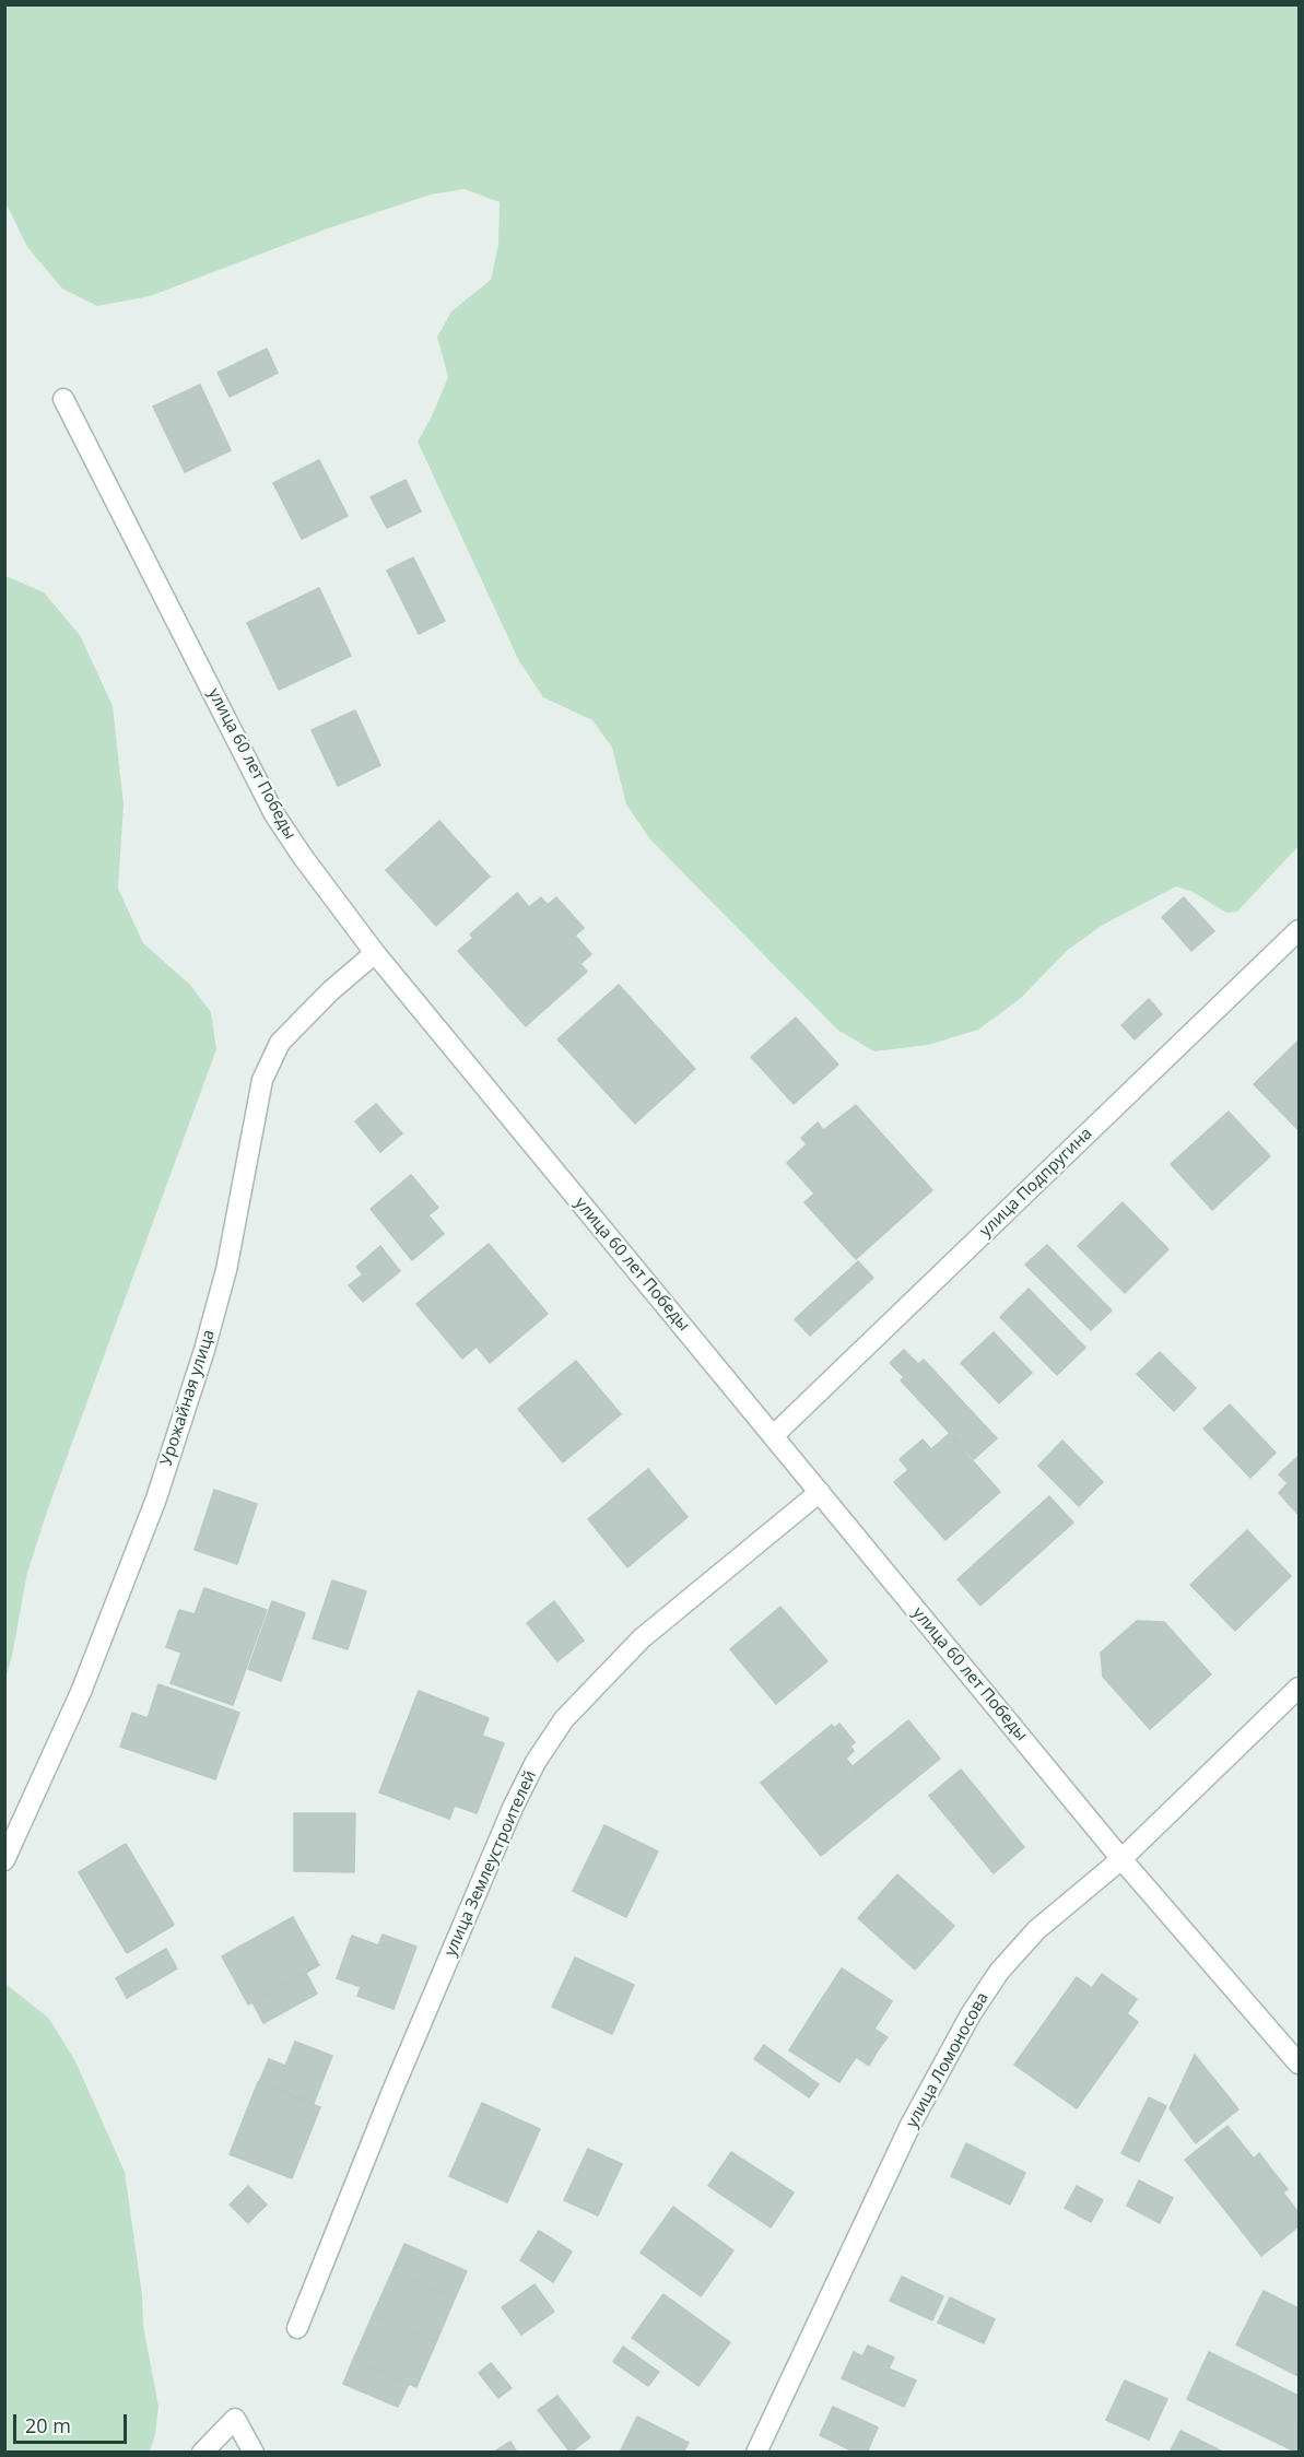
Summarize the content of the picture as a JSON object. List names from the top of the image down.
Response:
{
  "streets": {
    "street": [
      "улица 60 лет Победы",
      "улица Подпругина",
      "Урожайная улица",
      "улица Землеустроителей",
      "улица Ломоносова"
    ]
  },
  "crossings": [
    ["улица 60 лет Победы", "улица Подпругина"],
    ["улица 60 лет Победы", "Урожайная улица"],
    ["улица 60 лет Победы", "улица Землеустроителей"],
    ["улица 60 лет Победы", "улица Ломоносова"]
  ],
  "scale_bar": "20 m"
}
